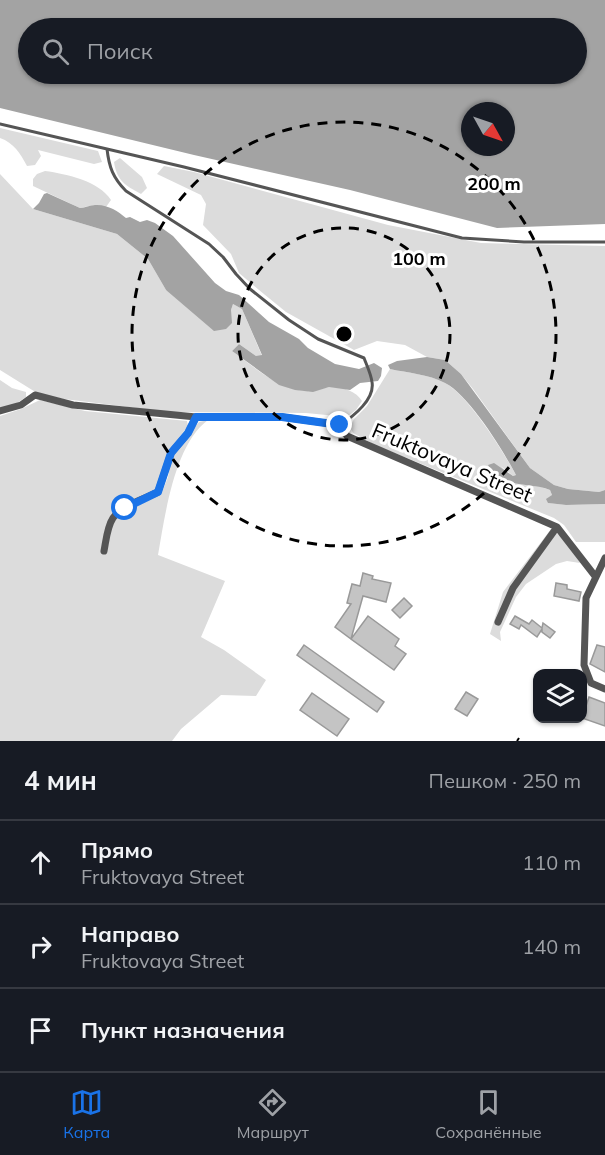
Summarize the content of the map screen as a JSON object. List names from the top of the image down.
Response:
{
  "streets": {
    "street": ["Fruktovaya Street"]
  },
  "north": "bottom right",
  "page": {
    "search": "Поиск",
    "heading": ["4 мин", "Пешком · 250 m"],
    "list": [
      ["Прямо", "Fruktovaya Street", "110 m"],
      ["Направо", "Fruktovaya Street", "140 m"],
      "Пункт назначения"
    ],
    "nav": ["Карта", "Маршрут", "Сохранённые"]
  },
  "rings": ["200 m", "100 m"]
}
